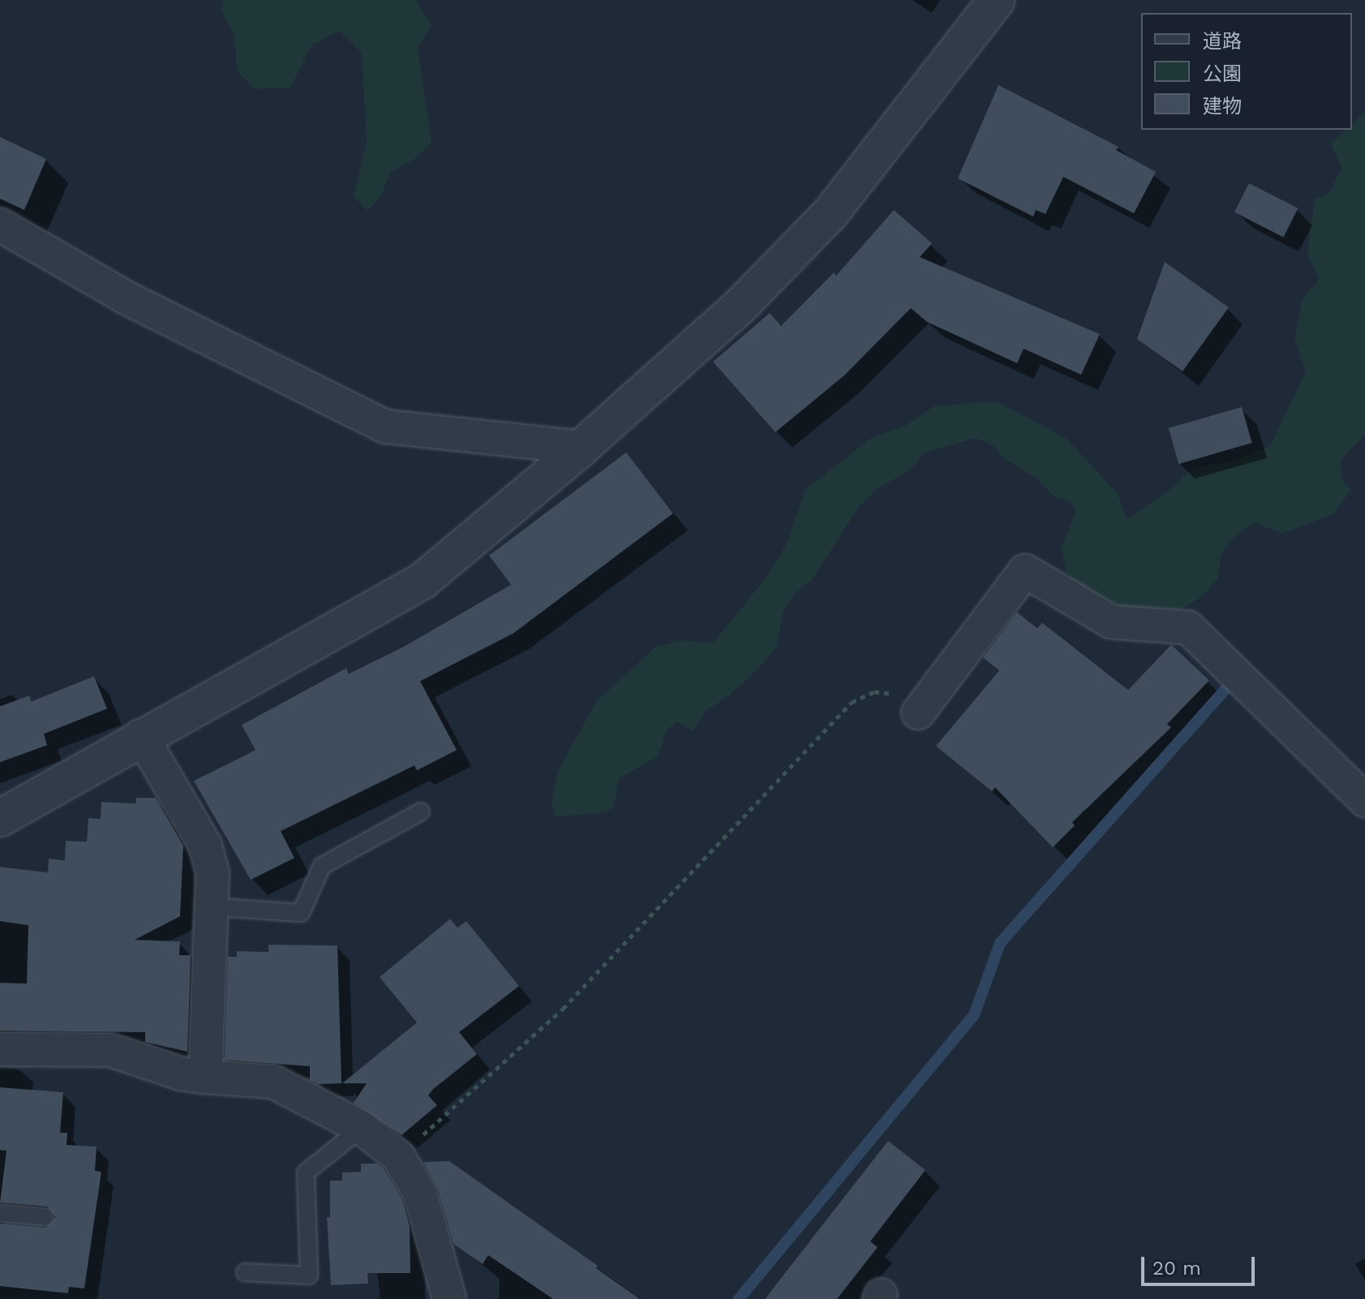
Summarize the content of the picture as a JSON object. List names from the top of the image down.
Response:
{
  "legend": ["道路", "公園", "建物"],
  "scale_bar": "20 m"
}
